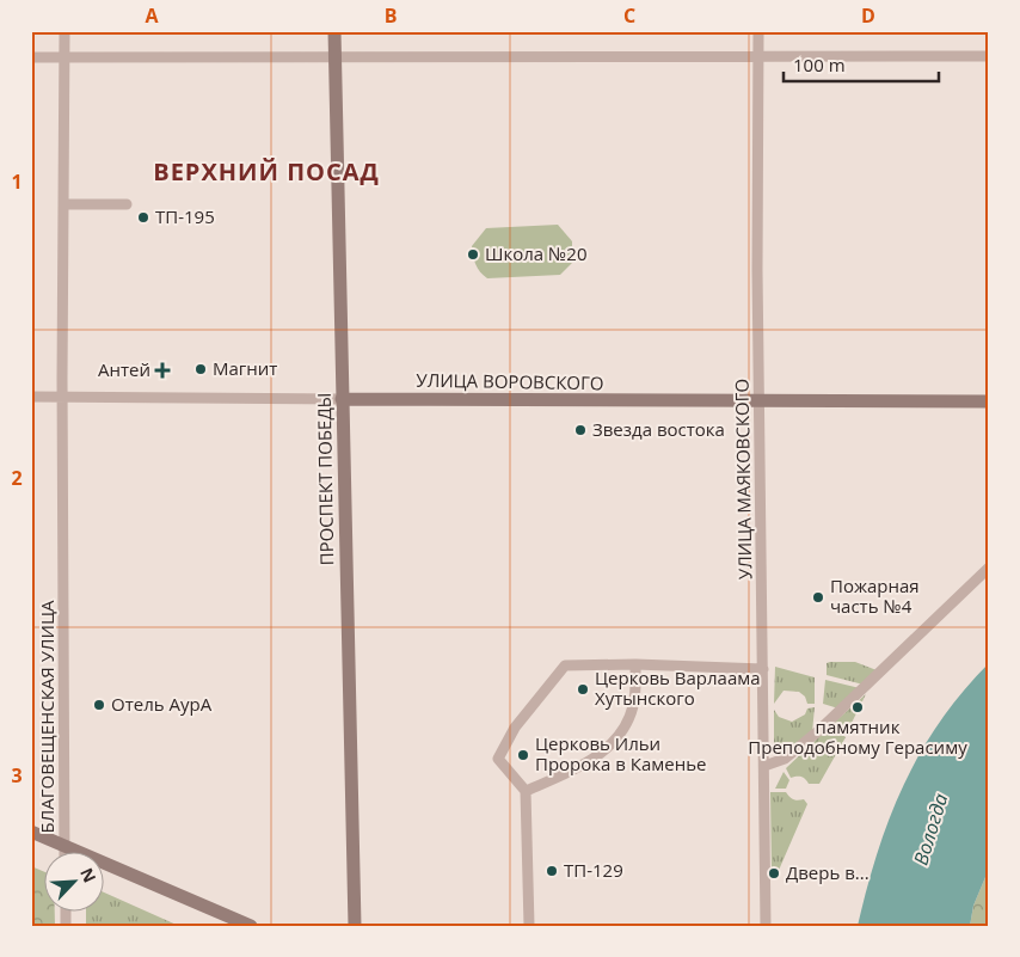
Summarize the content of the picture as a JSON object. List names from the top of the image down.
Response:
{
  "streets": {
    "main road": ["УЛИЦА ВОРОВСКОГО", "ПРОСПЕКТ ПОБЕДЫ"],
    "street": ["УЛИЦА МАЯКОВСКОГО", "БЛАГОВЕЩЕНСКАЯ УЛИЦА"]
  },
  "crossings": [
    ["УЛИЦА ВОРОВСКОГО", "ПРОСПЕКТ ПОБЕДЫ"],
    ["УЛИЦА ВОРОВСКОГО", "УЛИЦА МАЯКОВСКОГО"],
    ["УЛИЦА ВОРОВСКОГО", "БЛАГОВЕЩЕНСКАЯ УЛИЦА"]
  ],
  "districts": ["ВЕРХНИЙ ПОСАД"],
  "water": ["Вологда"],
  "places": {
    "other": [
      "ТП-195",
      "Школа №20",
      "Магнит",
      "Звезда востока",
      "Пожарная часть №4",
      "Церковь Варлаама Хутынского",
      "Отель АурА",
      "памятник Преподобному Герасиму",
      "Церковь Ильи Пророка в Каменье",
      "ТП-129",
      "Дверь в..."
    ],
    "health": ["Антей"]
  },
  "scale_bar": "100 m",
  "north": "top right",
  "grid": {
    "columns": [
      "A",
      "B",
      "C",
      "D"
    ],
    "rows": ["1", "2", "3"]
  }
}
